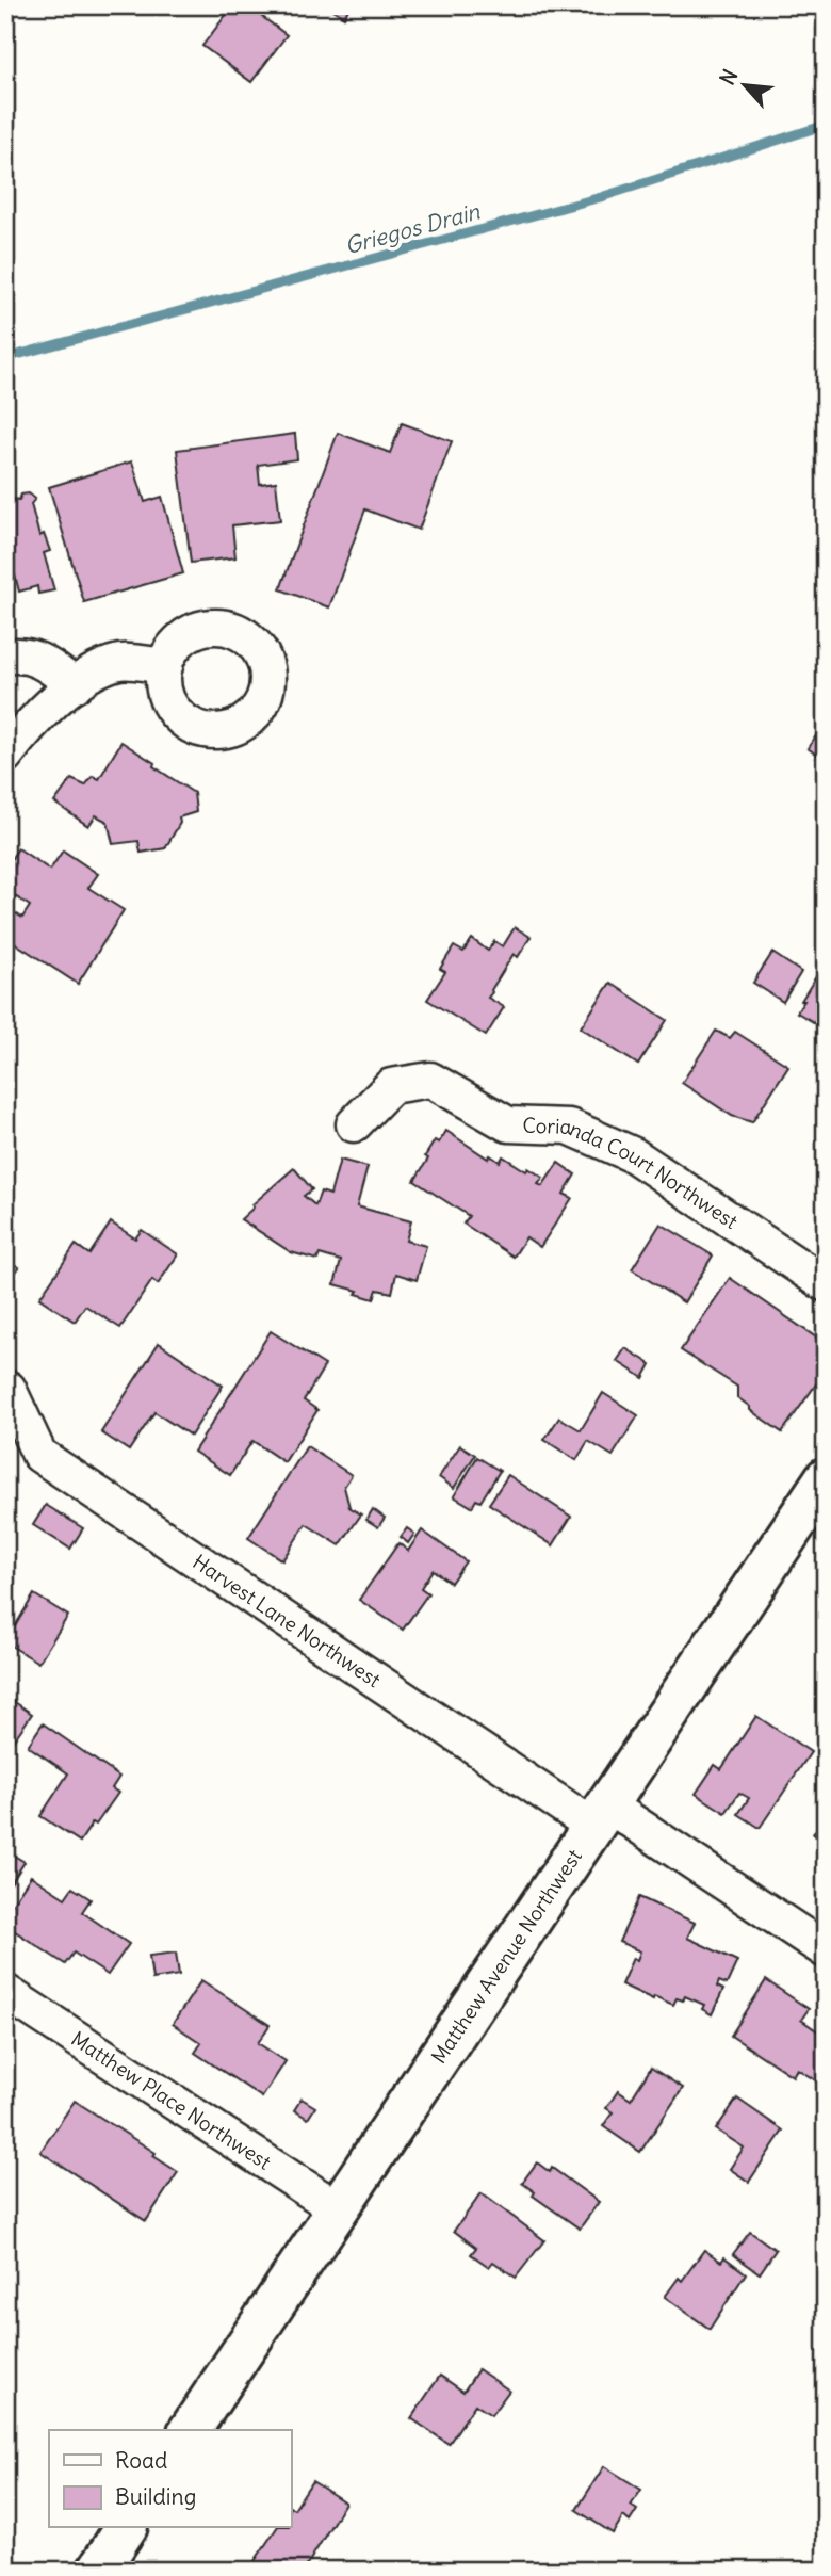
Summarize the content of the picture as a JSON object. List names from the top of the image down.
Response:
{
  "streets": {
    "street": [
      "Corianda Court Northwest",
      "Harvest Lane Northwest",
      "Matthew Avenue Northwest",
      "Matthew Place Northwest"
    ]
  },
  "crossings": [
    ["Harvest Lane Northwest", "Matthew Avenue Northwest"],
    ["Matthew Avenue Northwest", "Matthew Place Northwest"]
  ],
  "water": ["Griegos Drain"],
  "legend": ["Road", "Building"],
  "north": "top left"
}
